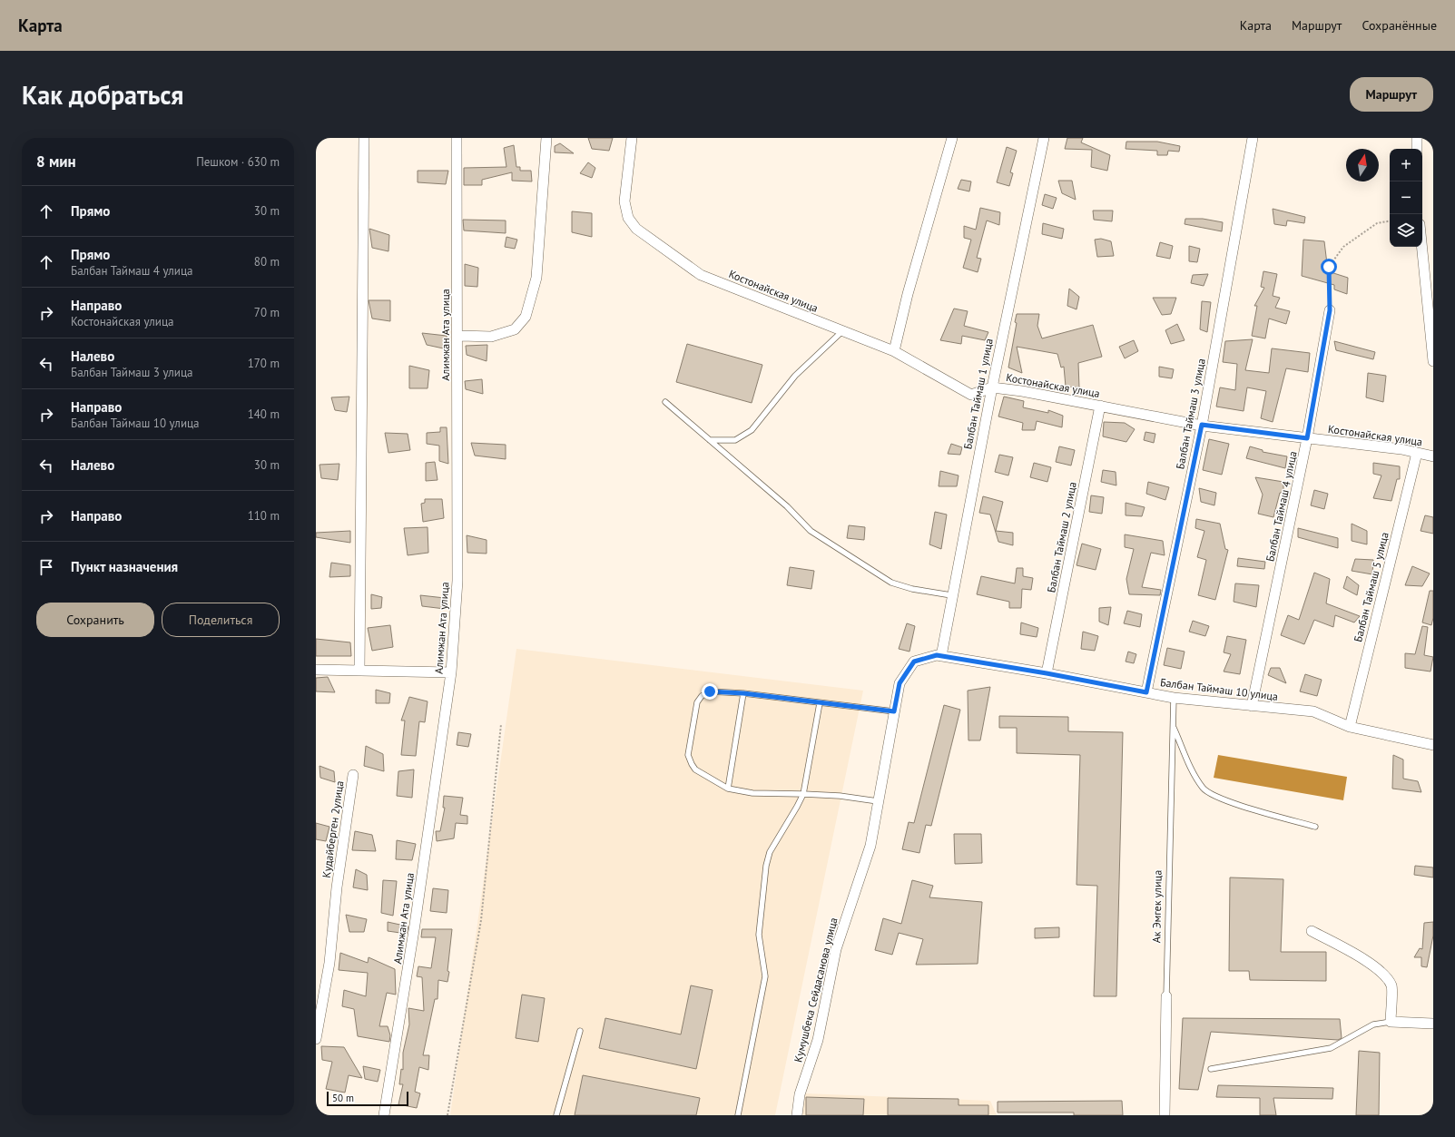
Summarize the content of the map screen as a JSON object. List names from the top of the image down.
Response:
{
  "streets": {
    "street": [
      "Костонайская улица",
      "Алимжан Ата улица",
      "Балбан Таймаш 1 улица",
      "Балбан Таймаш 3 улица",
      "Балбан Таймаш 4 улица",
      "Балбан Таймаш 2 улица",
      "Балбан Таймаш 5 улица",
      "Балбан Таймаш 10 улица",
      "Кудайберген 2улица",
      "Ак Эмгек улица",
      "Кумушбека Сейдасанова улица"
    ]
  },
  "crossings": [
    ["Костонайская улица", "Балбан Таймаш 1 улица"],
    ["Костонайская улица", "Балбан Таймаш 3 улица"],
    ["Костонайская улица", "Балбан Таймаш 4 улица"],
    ["Костонайская улица", "Балбан Таймаш 2 улица"],
    ["Костонайская улица", "Балбан Таймаш 5 улица"],
    ["Балбан Таймаш 1 улица", "Балбан Таймаш 10 улица"],
    ["Балбан Таймаш 3 улица", "Балбан Таймаш 10 улица"],
    ["Балбан Таймаш 4 улица", "Балбан Таймаш 10 улица"],
    ["Балбан Таймаш 2 улица", "Балбан Таймаш 10 улица"],
    ["Балбан Таймаш 5 улица", "Балбан Таймаш 10 улица"],
    ["Балбан Таймаш 10 улица", "Ак Эмгек улица"],
    ["Балбан Таймаш 10 улица", "Кумушбека Сейдасанова улица"]
  ],
  "scale_bar": "50 m",
  "north": "top",
  "page": {
    "header": "Карта",
    "nav": ["Карта", "Маршрут", "Сохранённые"],
    "buttons": [
      "Маршрут",
      ["Сохранить", "Поделиться"]
    ],
    "title": "Как добраться",
    "heading": ["8 мин", "Пешком · 630 m"],
    "map_buttons": ["+", "−"],
    "list": [
      ["Прямо", "30 m"],
      ["Прямо", "Балбан Таймаш 4 улица", "80 m"],
      ["Направо", "Костонайская улица", "70 m"],
      ["Налево", "Балбан Таймаш 3 улица", "170 m"],
      ["Направо", "Балбан Таймаш 10 улица", "140 m"],
      ["Налево", "30 m"],
      ["Направо", "110 m"],
      "Пункт назначения"
    ],
    "scale": "50 m"
  }
}
